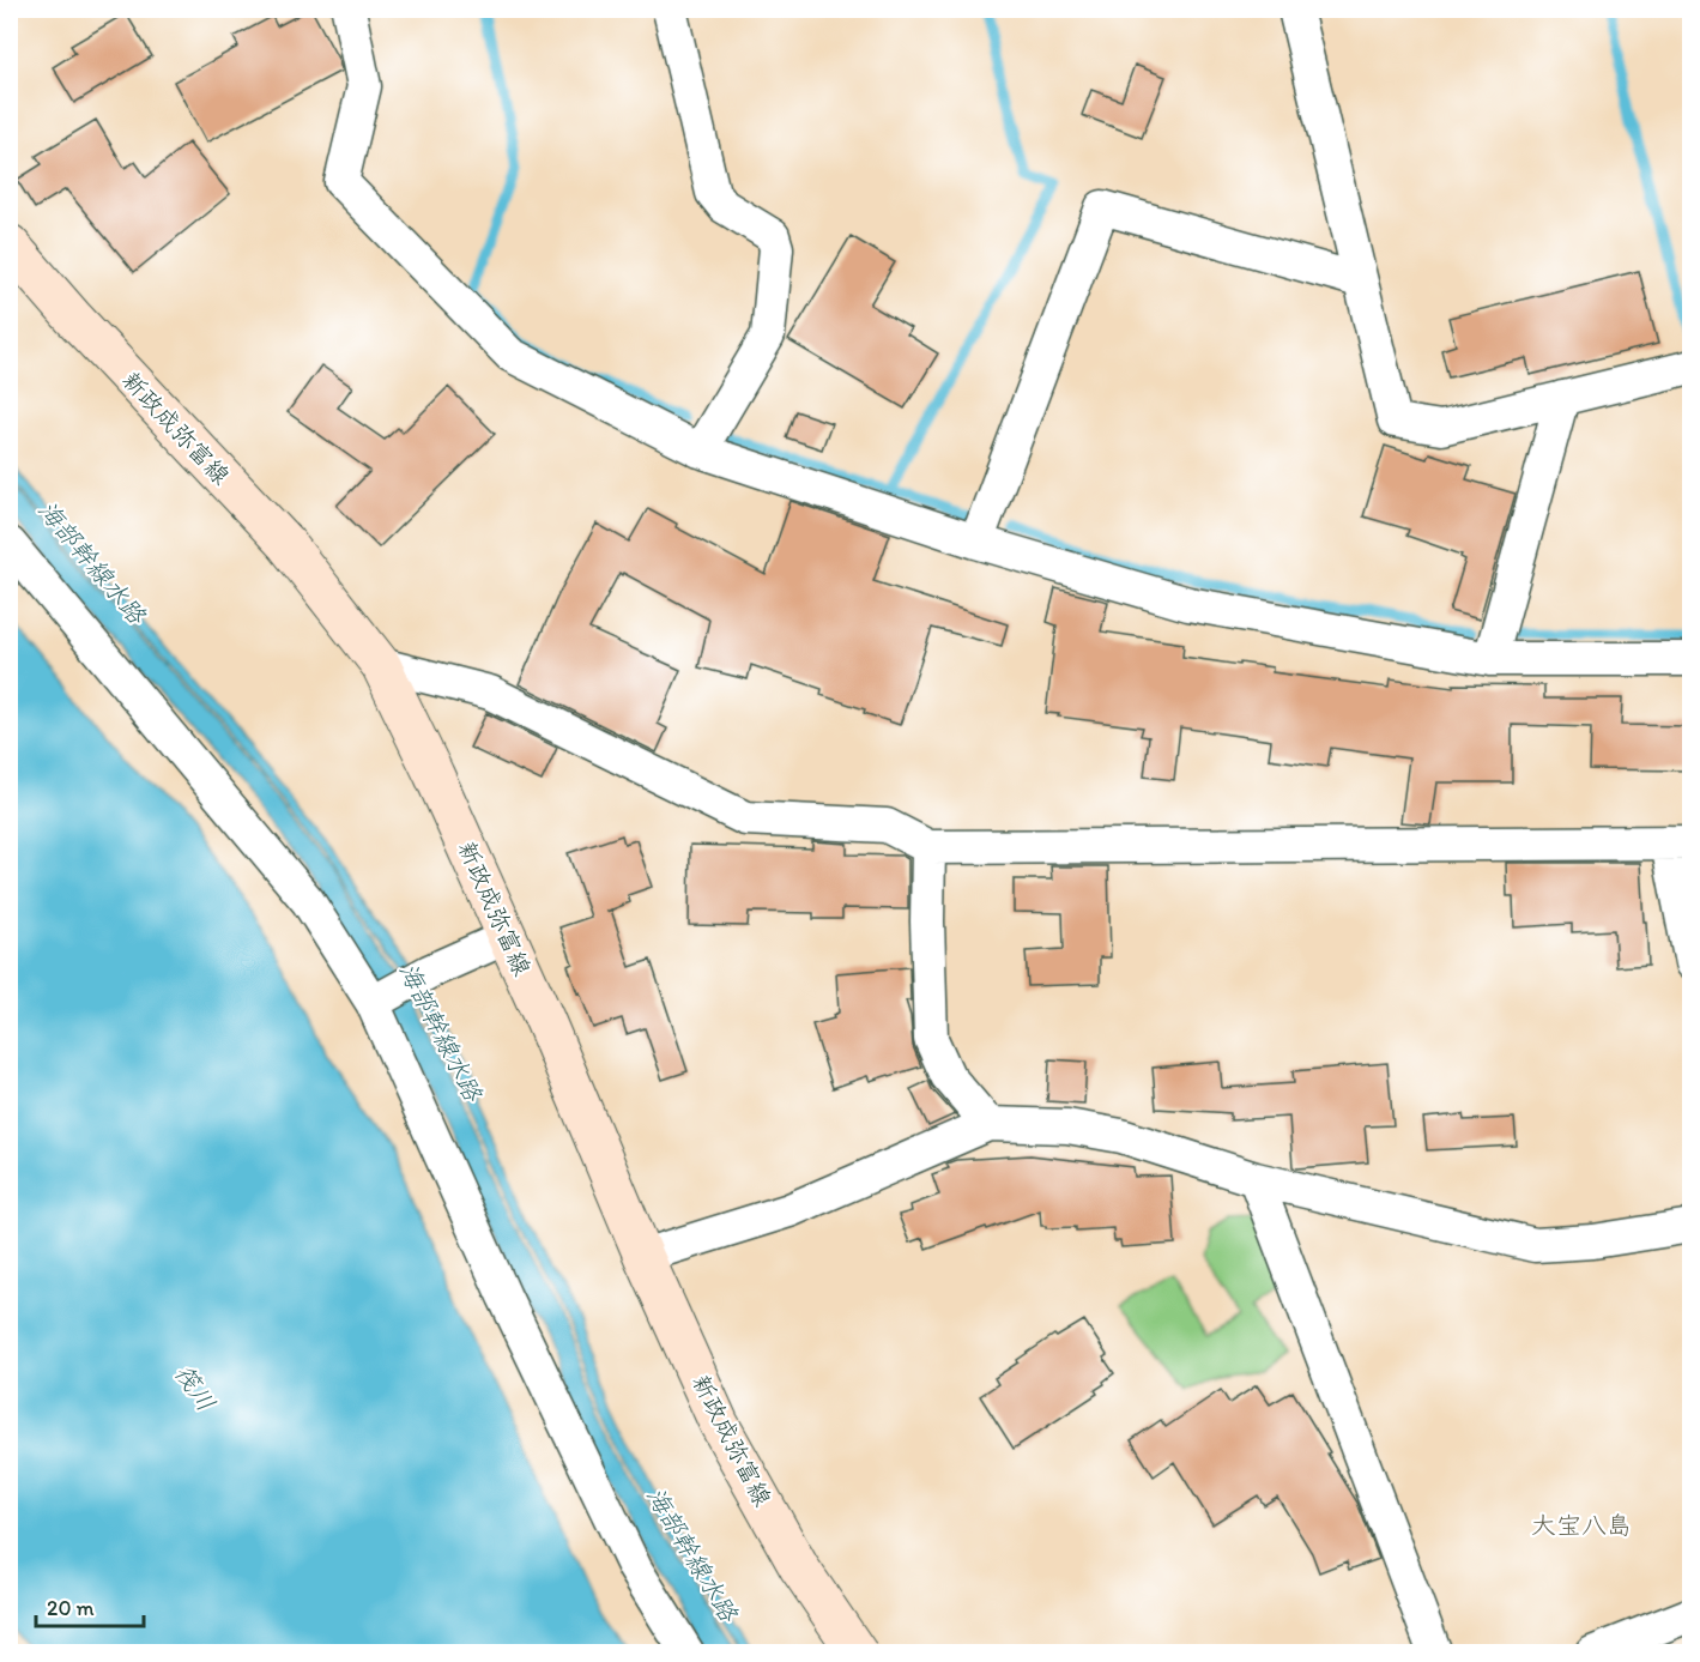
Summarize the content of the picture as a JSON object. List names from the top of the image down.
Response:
{
  "streets": {
    "main road": ["新政成弥富線"]
  },
  "districts": ["大宝八島"],
  "water": ["海部幹線水路", "筏川"],
  "scale_bar": "20 m"
}
